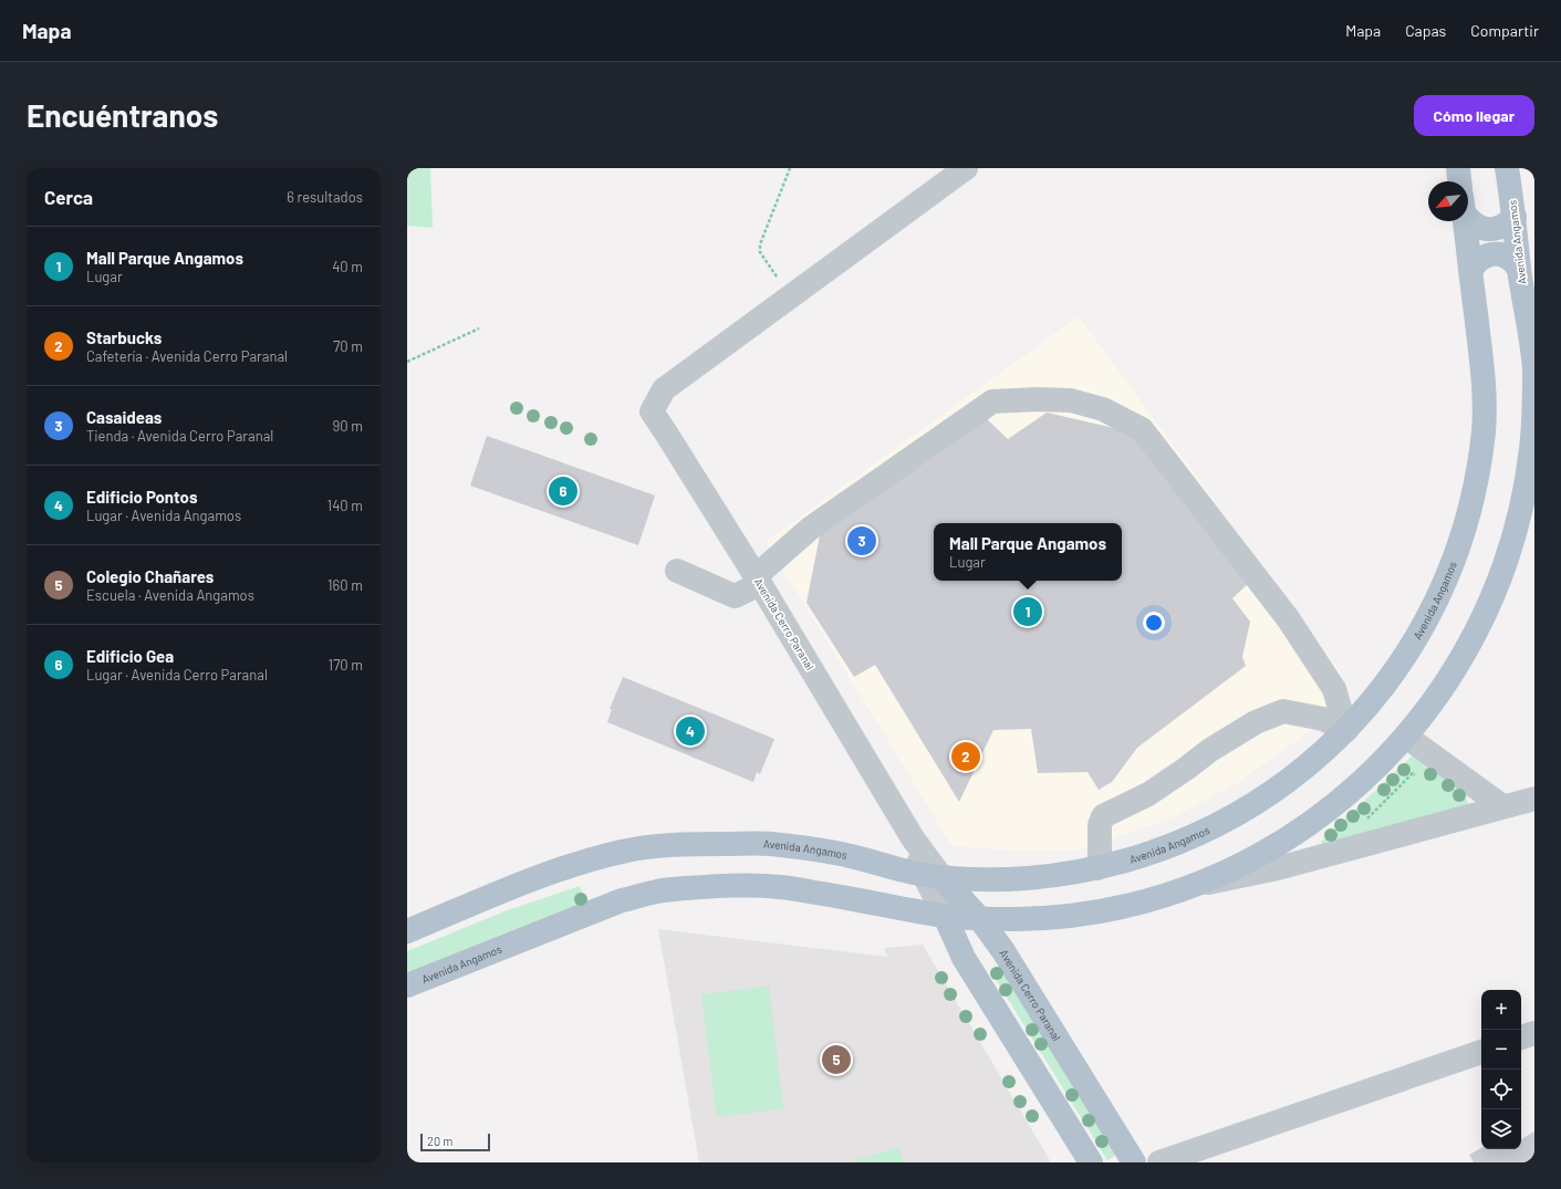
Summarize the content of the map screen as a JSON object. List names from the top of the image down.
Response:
{
  "streets": {
    "main road": ["Avenida Angamos", "Avenida Cerro Paranal"]
  },
  "crossings": [
    ["Avenida Angamos", "Avenida Cerro Paranal"]
  ],
  "scale_bar": "20 m",
  "north": "bottom left",
  "page": {
    "header": "Mapa",
    "nav": ["Mapa", "Capas", "Compartir"],
    "buttons": "Cómo llegar",
    "title": "Encuéntranos",
    "heading": ["Cerca", "6 resultados"],
    "list": [
      {
        "mark": "1",
        "name": "Mall Parque Angamos",
        "note": "Lugar",
        "value": "40 m"
      },
      {
        "mark": "2",
        "name": "Starbucks",
        "note": "Cafetería · Avenida Cerro Paranal",
        "value": "70 m"
      },
      {
        "mark": "3",
        "name": "Casaideas",
        "note": "Tienda · Avenida Cerro Paranal",
        "value": "90 m"
      },
      {
        "mark": "4",
        "name": "Edificio Pontos",
        "note": "Lugar · Avenida Angamos",
        "value": "140 m"
      },
      {
        "mark": "5",
        "name": "Colegio Chañares",
        "note": "Escuela · Avenida Angamos",
        "value": "160 m"
      },
      {
        "mark": "6",
        "name": "Edificio Gea",
        "note": "Lugar · Avenida Cerro Paranal",
        "value": "170 m"
      }
    ],
    "pins": [
      "6",
      "3",
      "1",
      "4",
      "2",
      "5"
    ],
    "popup": ["Mall Parque Angamos", "Lugar"],
    "map_buttons": ["+", "−"],
    "scale": "20 m"
  }
}
